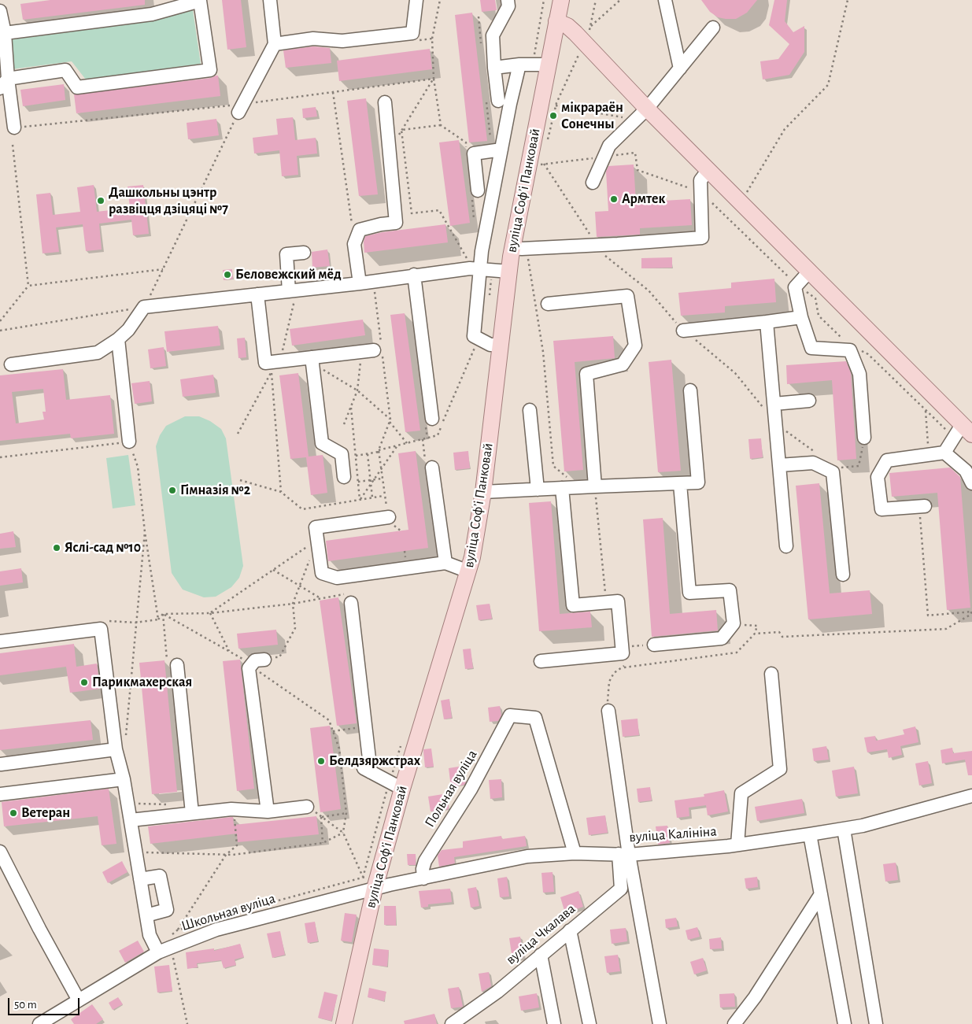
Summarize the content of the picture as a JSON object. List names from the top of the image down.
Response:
{
  "streets": {
    "main road": ["вуліца Софʼі Панковай"],
    "street": [
      "Польная вуліца",
      "вуліца Калініна",
      "Школьная вуліца",
      "вуліца Чкалава"
    ]
  },
  "crossings": [
    ["вуліца Софʼі Панковай", "вуліца Калініна"],
    ["вуліца Софʼі Панковай", "Школьная вуліца"],
    ["Польная вуліца", "вуліца Калініна"],
    ["вуліца Калініна", "Школьная вуліца"],
    ["вуліца Калініна", "вуліца Чкалава"]
  ],
  "places": [
    "мікрараён Сонечны",
    "Армтек",
    "Дашкольны цэнтр развіцця дзіцяці №7",
    "Беловежский мёд",
    "Гімназія №2",
    "Яслі-сад №10",
    "Парикмахерская",
    "Белдзяржстрах",
    "Ветеран"
  ],
  "scale_bar": "50 m"
}
